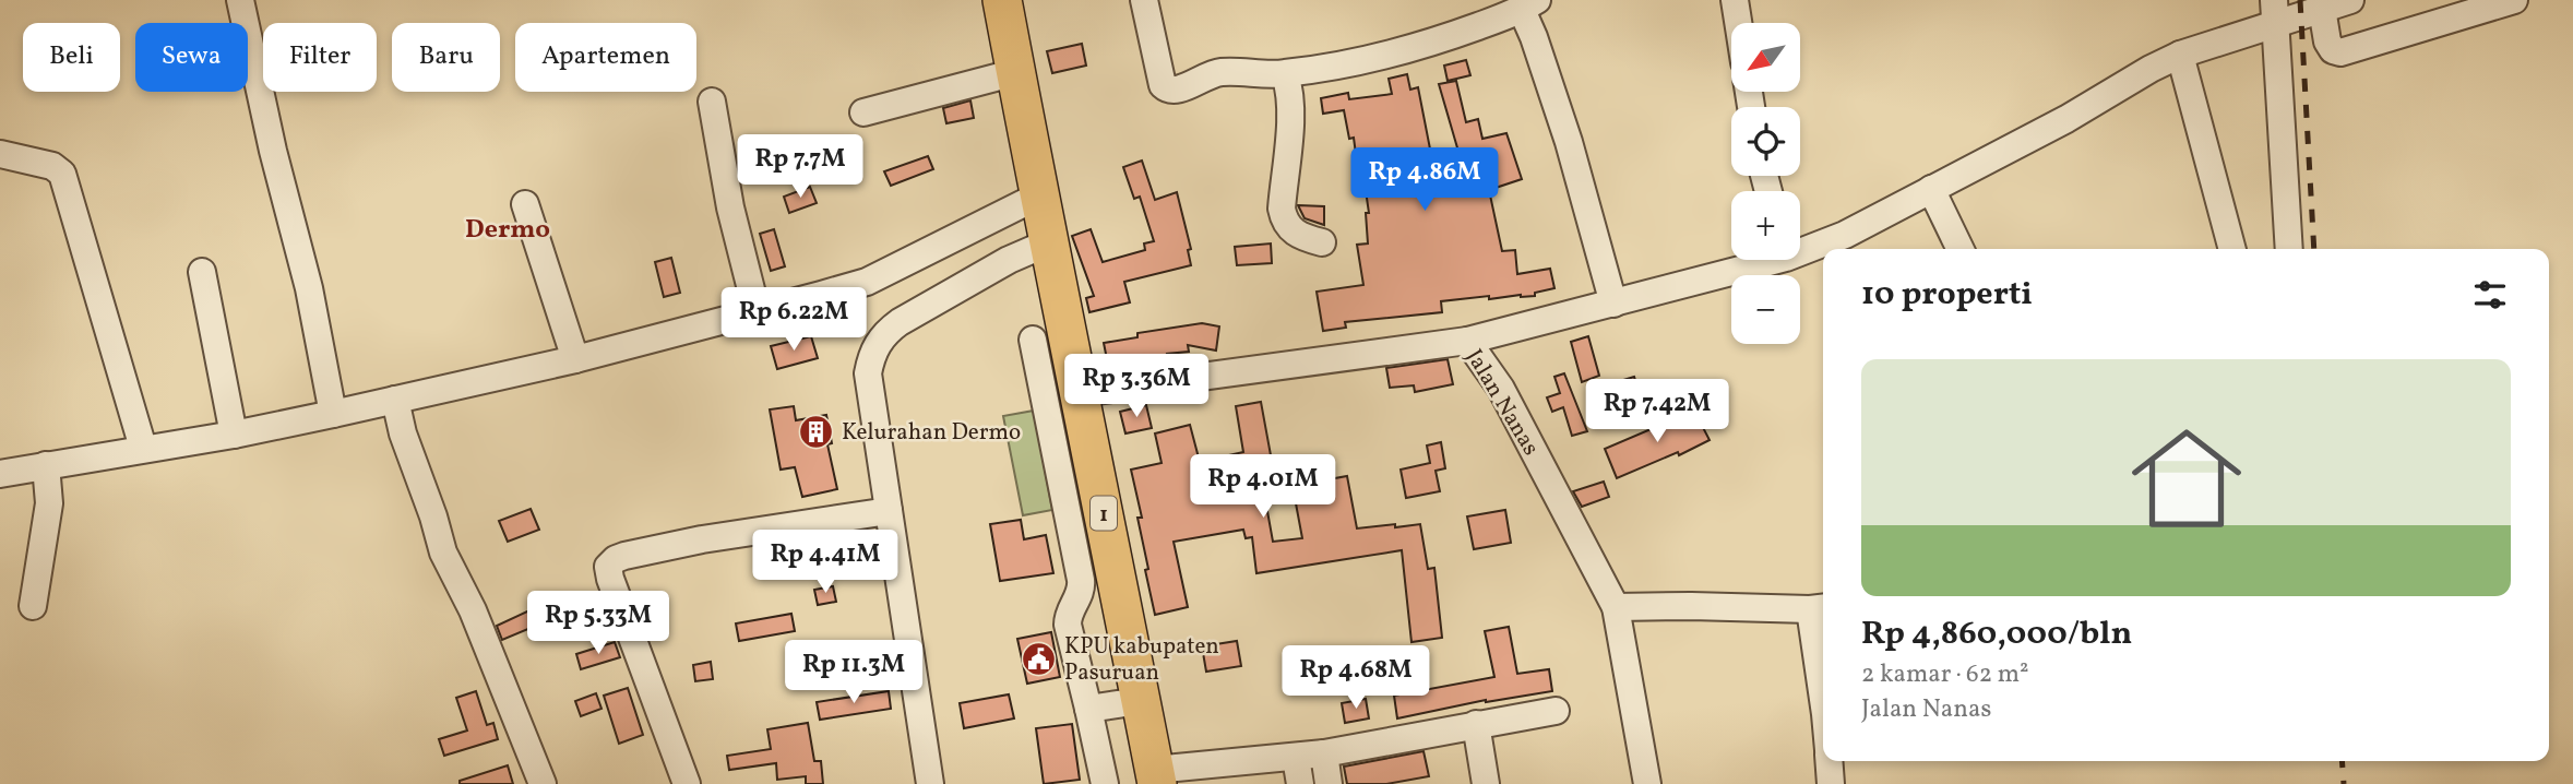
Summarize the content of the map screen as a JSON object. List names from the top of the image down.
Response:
{
  "streets": {
    "highway": ["1"],
    "street": ["Jalan Nanas"]
  },
  "crossings": [
    ["Jalan Nanas", "1"]
  ],
  "districts": ["Dermo"],
  "places": {
    "building": ["Kelurahan Dermo"],
    "public building": ["KPU kabupaten Pasuruan"]
  },
  "north": "bottom left",
  "page": {
    "map_buttons": ["+", "−"],
    "chip": [
      "Beli",
      "Sewa",
      "Filter",
      "Baru",
      "Apartemen"
    ],
    "price": [
      "Rp 7.7M",
      "Rp 4.86M",
      "Rp 6.22M",
      "Rp 3.36M",
      "Rp 7.42M",
      "Rp 4.01M",
      "Rp 4.41M",
      "Rp 5.33M",
      "Rp 11.3M",
      "Rp 4.68M"
    ],
    "heading": "10 properti",
    "list": [
      {
        "name": "Rp 4,860,000/bln",
        "note": "2 kamar · 62 m² · Jalan Nanas"
      }
    ]
  }
}
